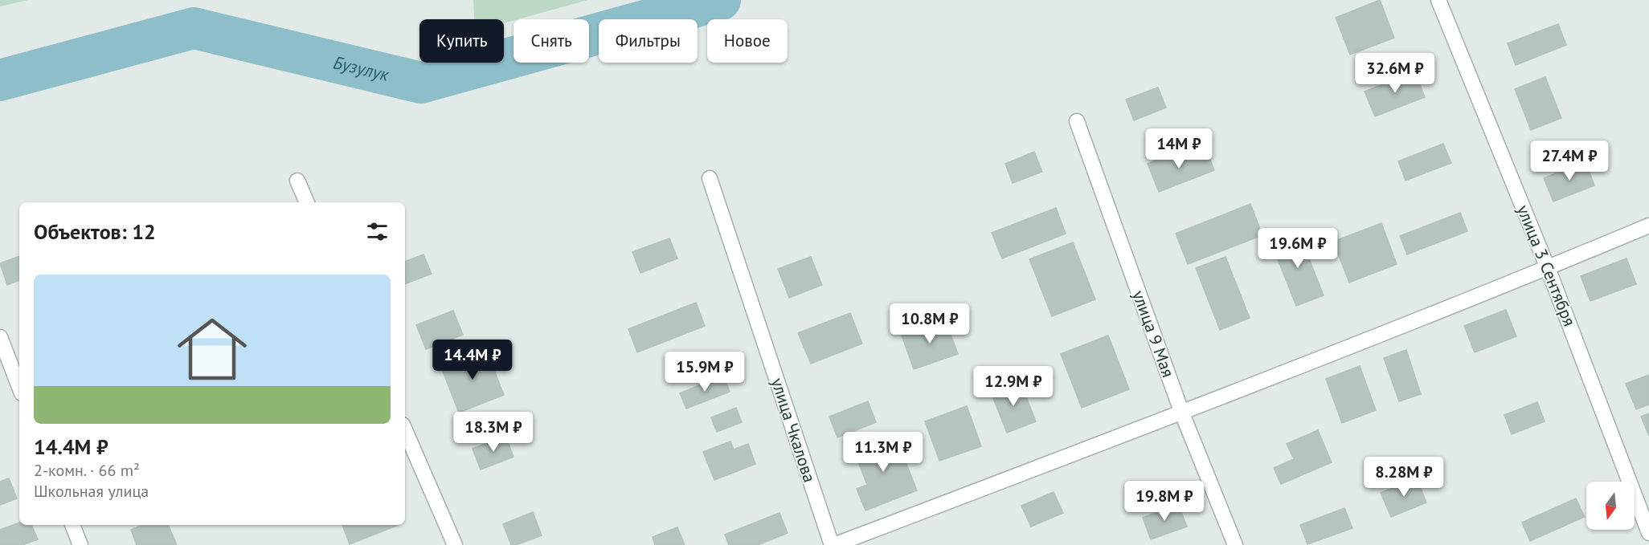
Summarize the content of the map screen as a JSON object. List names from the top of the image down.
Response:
{
  "streets": {
    "street": ["улица 3 Сентября", "улица 9 Мая", "улица Чкалова"]
  },
  "water": ["Бузулук"],
  "north": "bottom",
  "page": {
    "chip": [
      "Купить",
      "Снять",
      "Фильтры",
      "Новое"
    ],
    "price": [
      "32.6M ₽",
      "14M ₽",
      "27.4M ₽",
      "19.6M ₽",
      "10.8M ₽",
      "14.4M ₽",
      "15.9M ₽",
      "12.9M ₽",
      "18.3M ₽",
      "11.3M ₽",
      "8.28M ₽",
      "19.8M ₽"
    ],
    "heading": "Объектов: 12",
    "list": [
      {
        "name": "14.4M ₽",
        "note": "2-комн. · 66 m² · Школьная улица"
      }
    ]
  }
}
